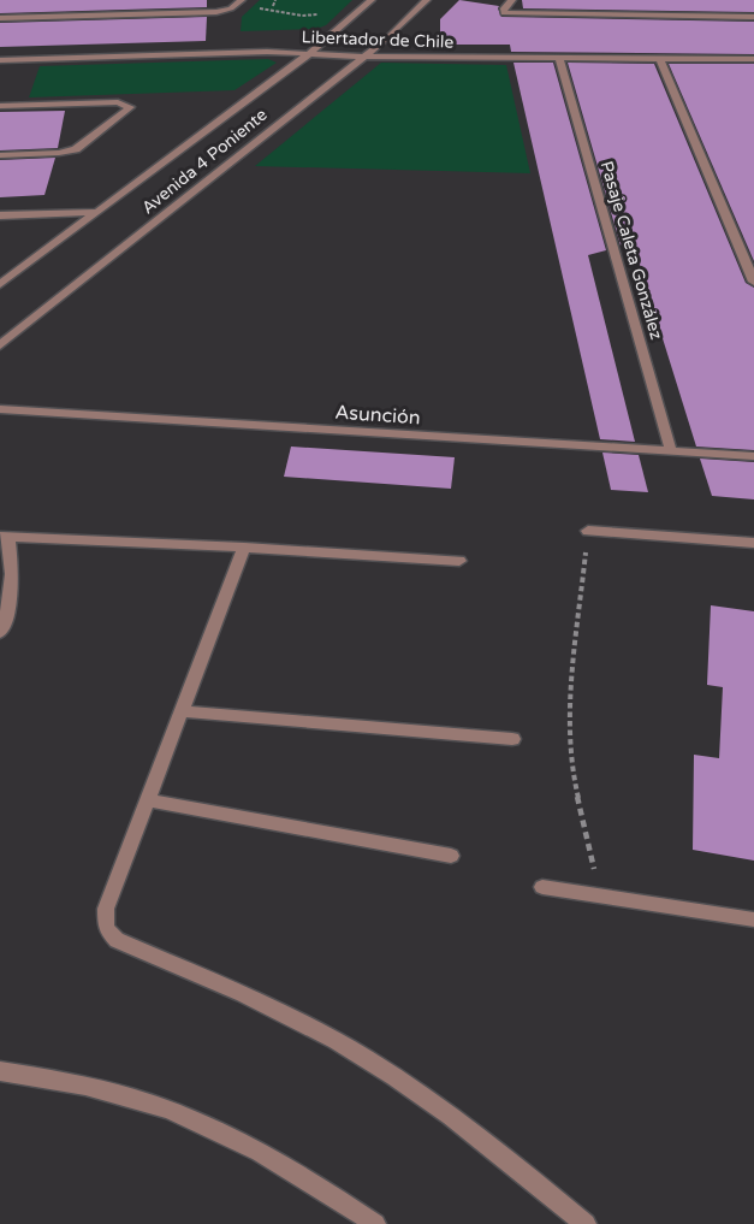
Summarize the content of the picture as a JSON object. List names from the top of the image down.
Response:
{
  "streets": {
    "street": [
      "Libertador de Chile",
      "Avenida 4 Poniente",
      "Pasaje Caleta González",
      "Asunción"
    ]
  },
  "crossings": [
    ["Libertador de Chile", "Avenida 4 Poniente"],
    ["Libertador de Chile", "Pasaje Caleta González"],
    ["Pasaje Caleta González", "Asunción"]
  ]
}
